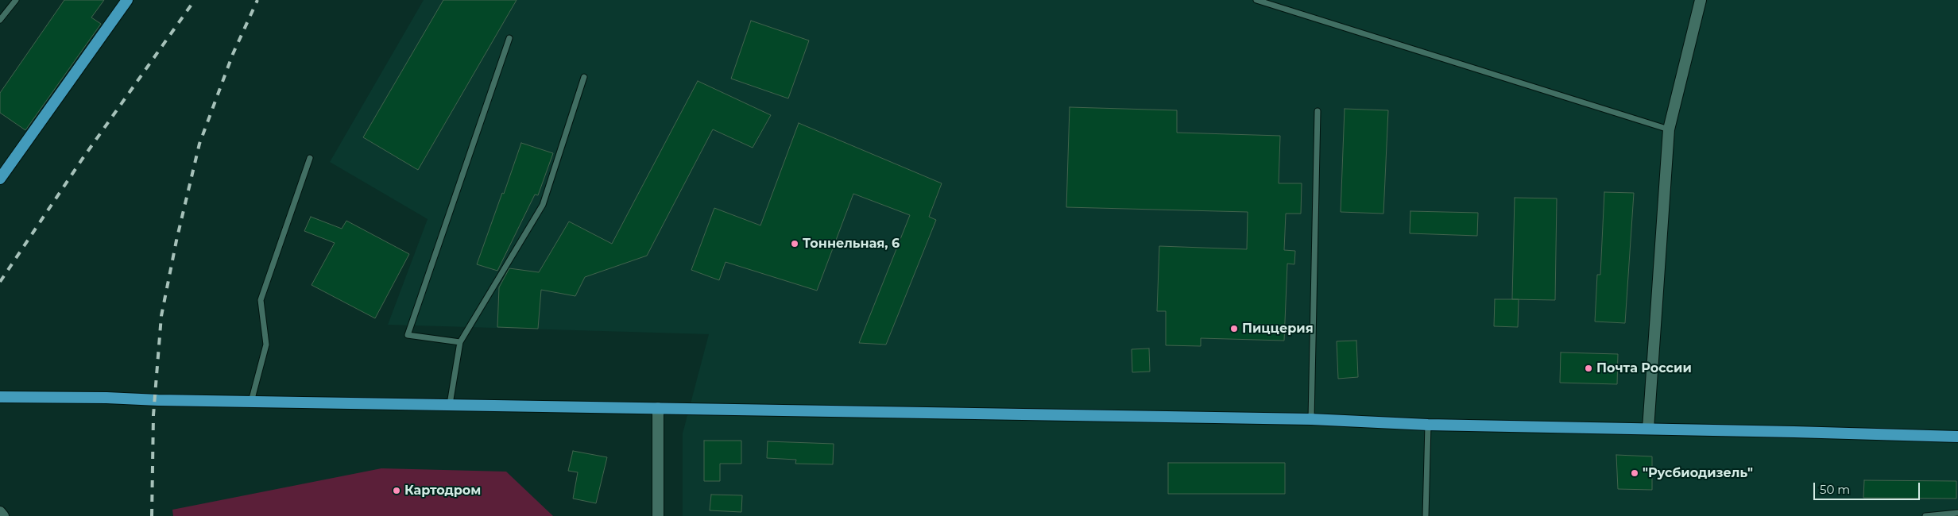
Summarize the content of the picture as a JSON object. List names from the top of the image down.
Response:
{
  "places": [
    "Тоннельная, 6",
    "Пиццерия",
    "Почта России",
    "\"Русбиодизель\"",
    "Картодром"
  ],
  "scale_bar": "50 m"
}
